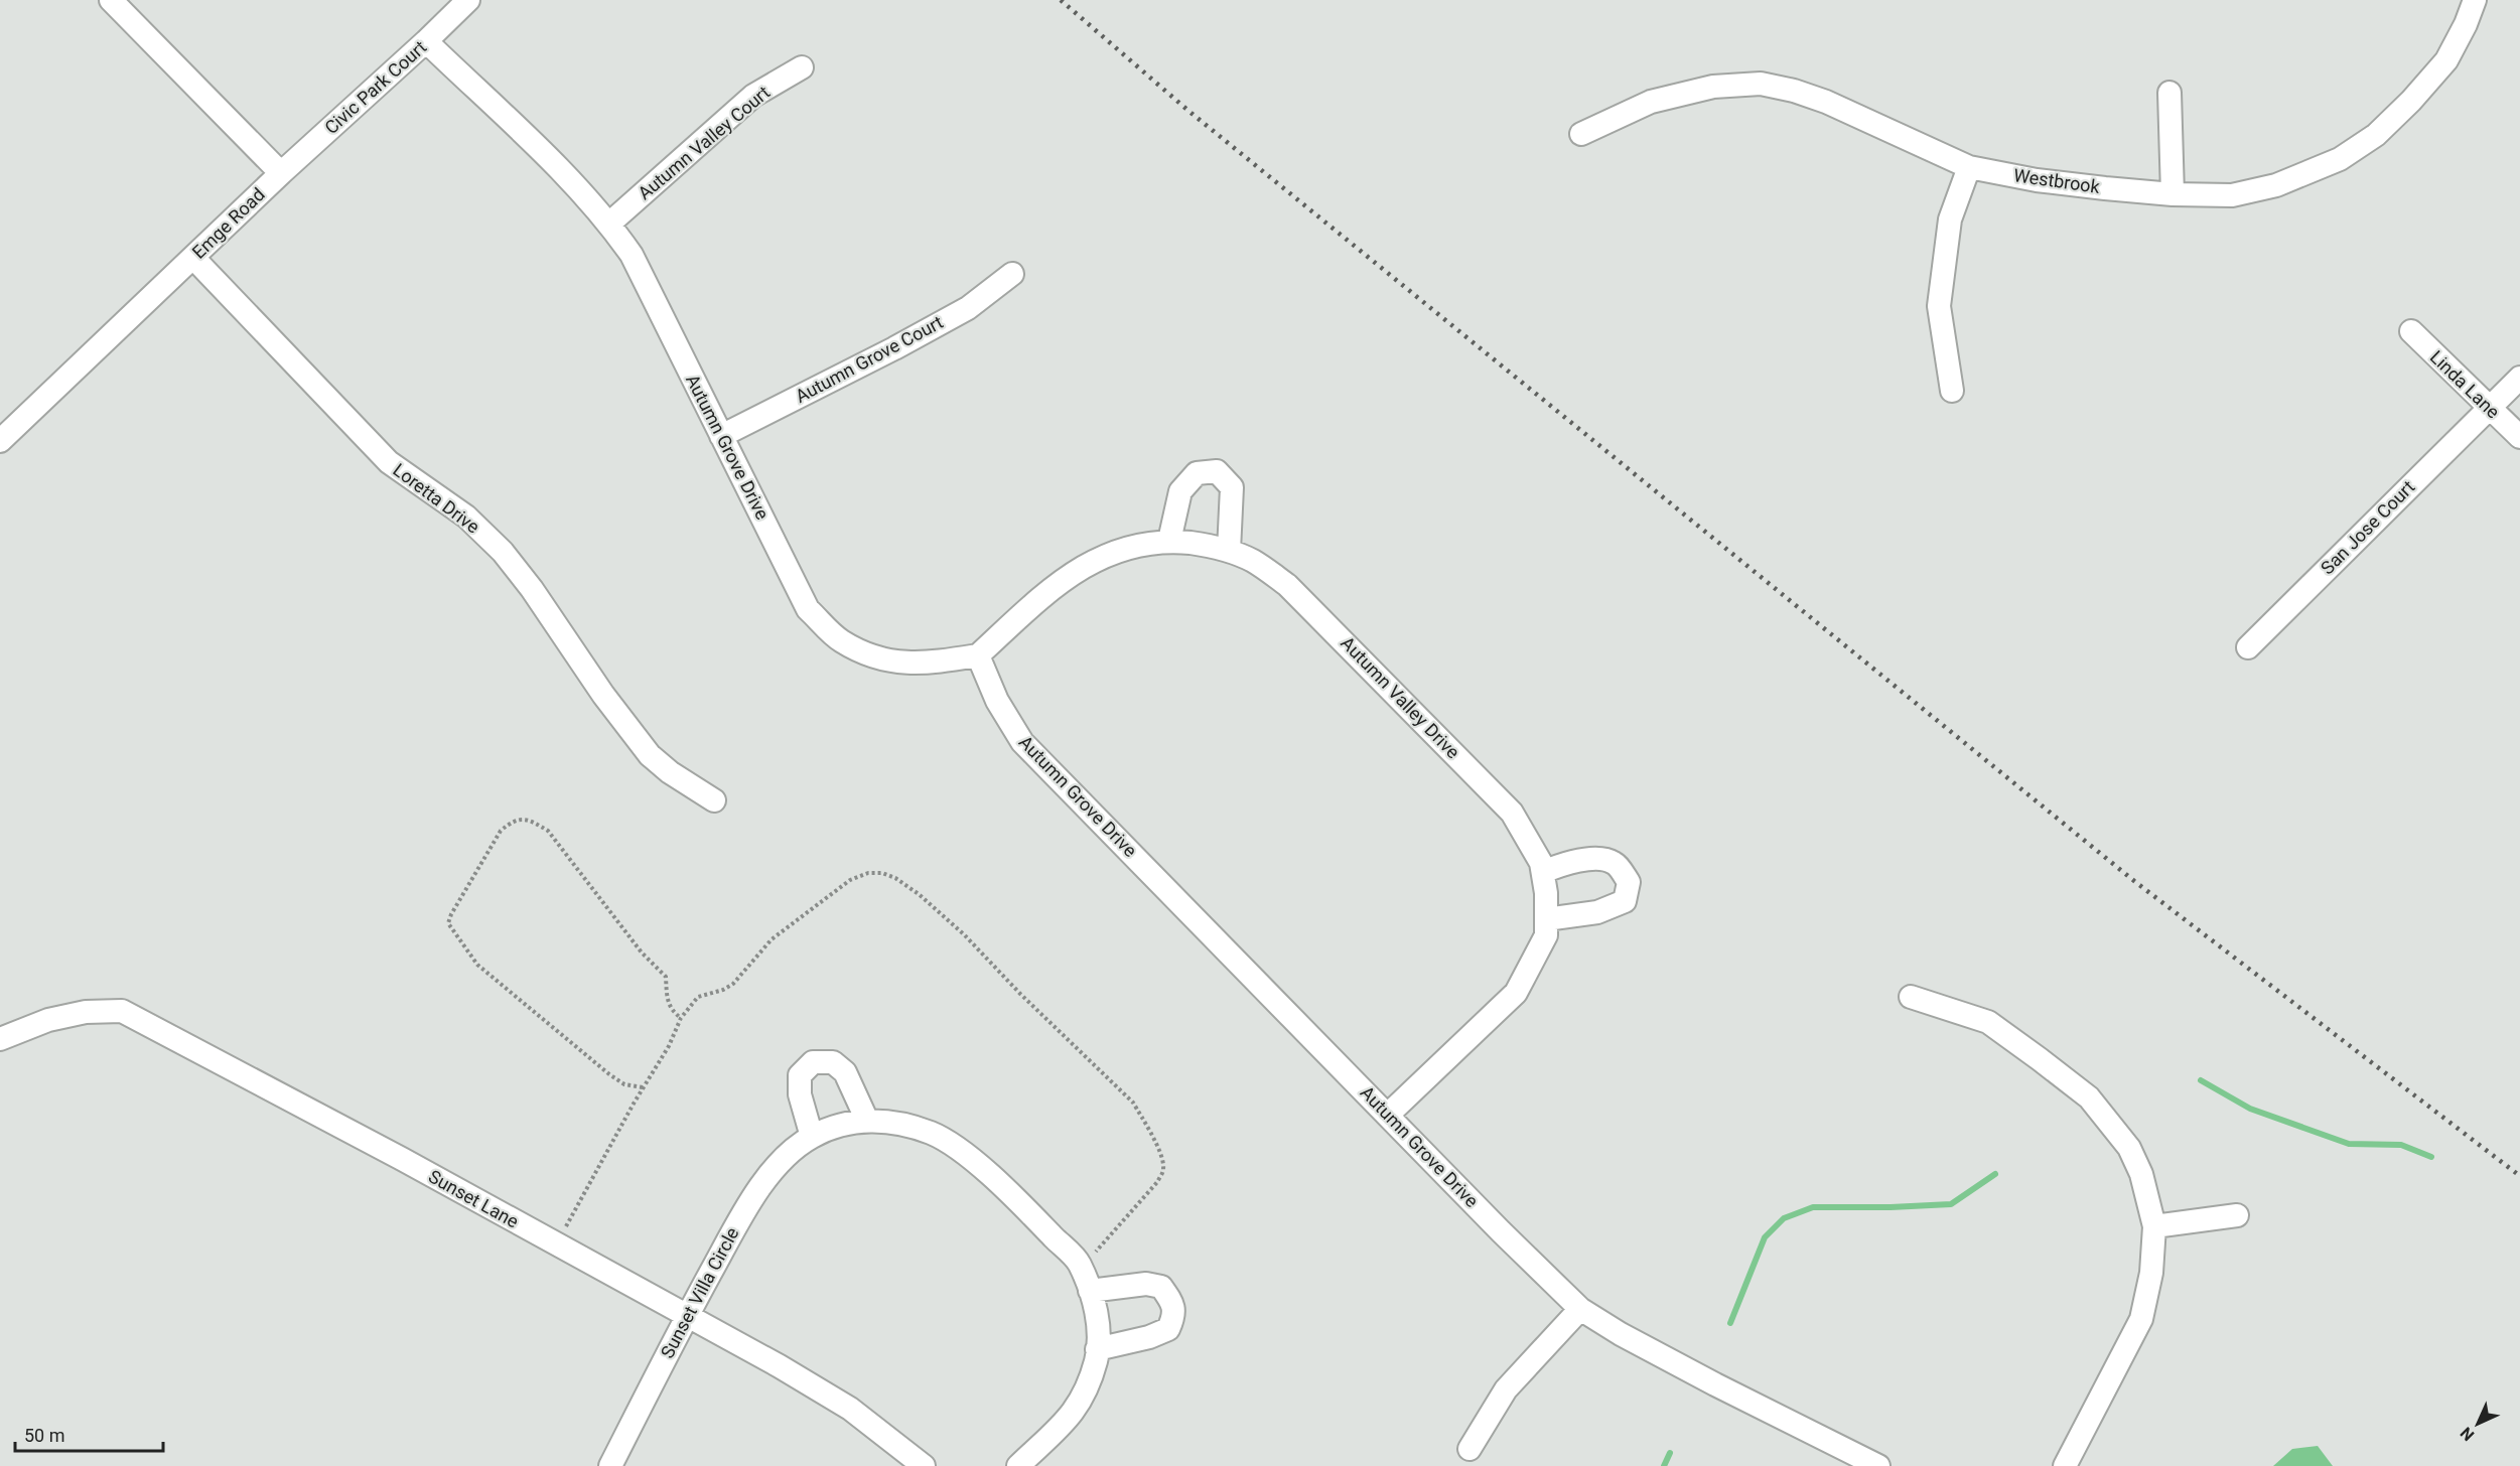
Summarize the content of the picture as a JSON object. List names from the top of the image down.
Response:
{
  "streets": {
    "street": [
      "Civic Park Court",
      "Autumn Valley Court",
      "Westbrook",
      "Emge Road",
      "Autumn Grove Court",
      "Linda Lane",
      "Autumn Grove Drive",
      "Loretta Drive",
      "San Jose Court",
      "Autumn Valley Drive",
      "Sunset Lane",
      "Sunset Villa Circle"
    ]
  },
  "crossings": [
    ["Civic Park Court", "Emge Road"],
    ["Civic Park Court", "Autumn Grove Drive"],
    ["Autumn Valley Court", "Autumn Grove Drive"],
    ["Emge Road", "Loretta Drive"],
    ["Autumn Grove Court", "Autumn Grove Drive"],
    ["Linda Lane", "San Jose Court"],
    ["Autumn Grove Drive", "Autumn Valley Drive"],
    ["Sunset Lane", "Sunset Villa Circle"]
  ],
  "scale_bar": "50 m",
  "north": "bottom left"
}
